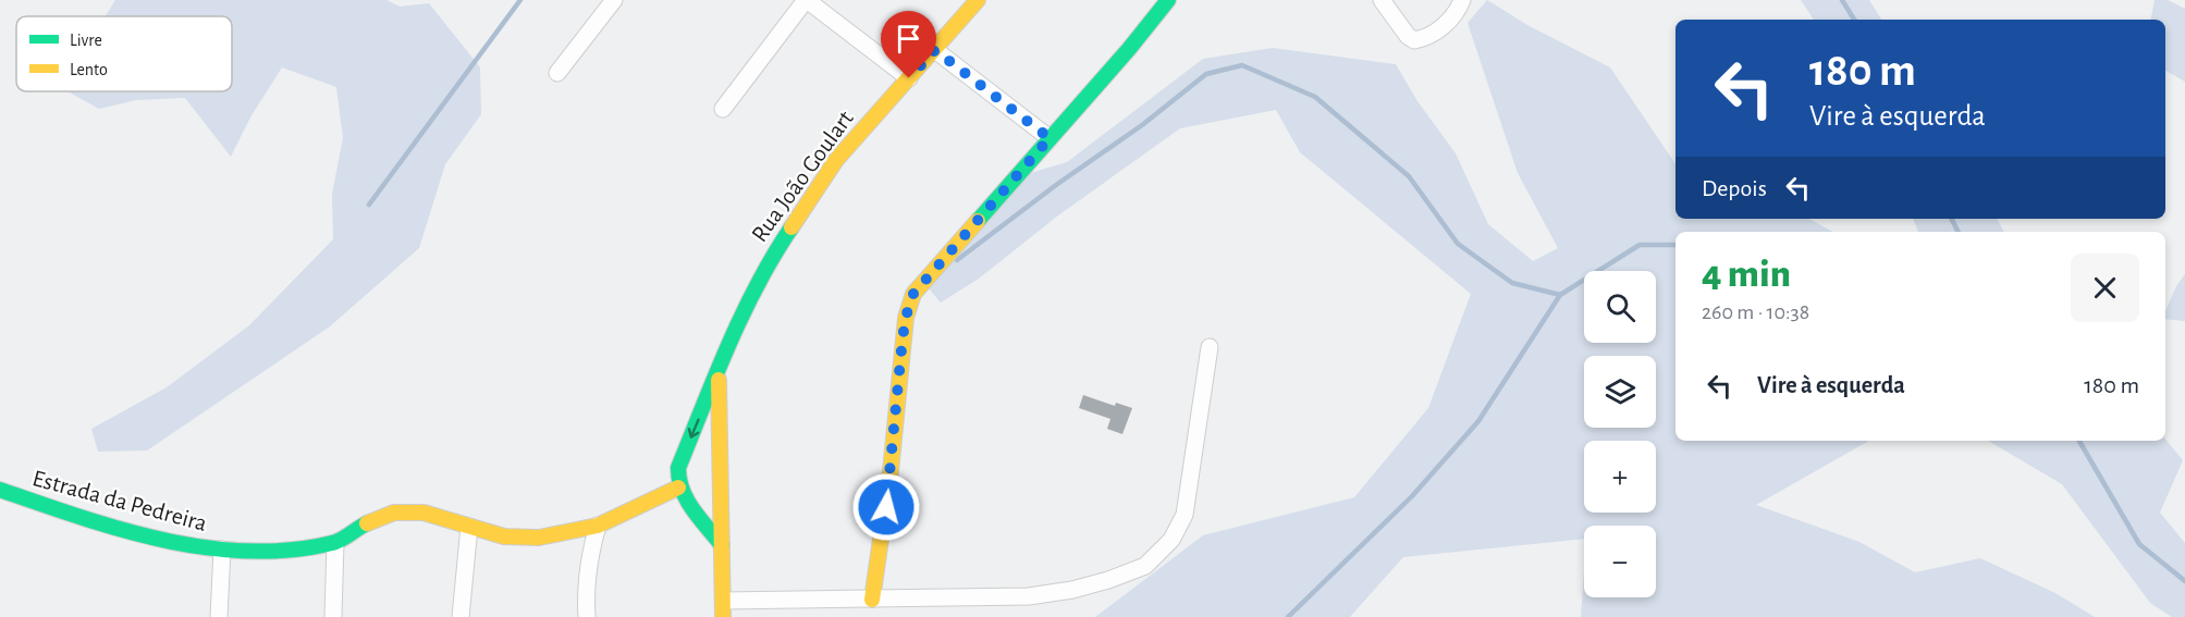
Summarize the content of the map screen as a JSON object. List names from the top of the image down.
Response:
{
  "streets": {
    "street": ["Rua João Goulart", "Estrada da Pedreira"]
  },
  "crossings": [
    ["Rua João Goulart", "Estrada da Pedreira"]
  ],
  "legend": ["Livre", "Lento"],
  "page": {
    "turn": ["180 m", "Vire à esquerda"],
    "then": "Depois",
    "heading": ["4 min", "260 m · 10:38"],
    "map_buttons": ["+", "−"],
    "list": [
      {
        "name": "Vire à esquerda",
        "value": "180 m"
      }
    ]
  }
}
